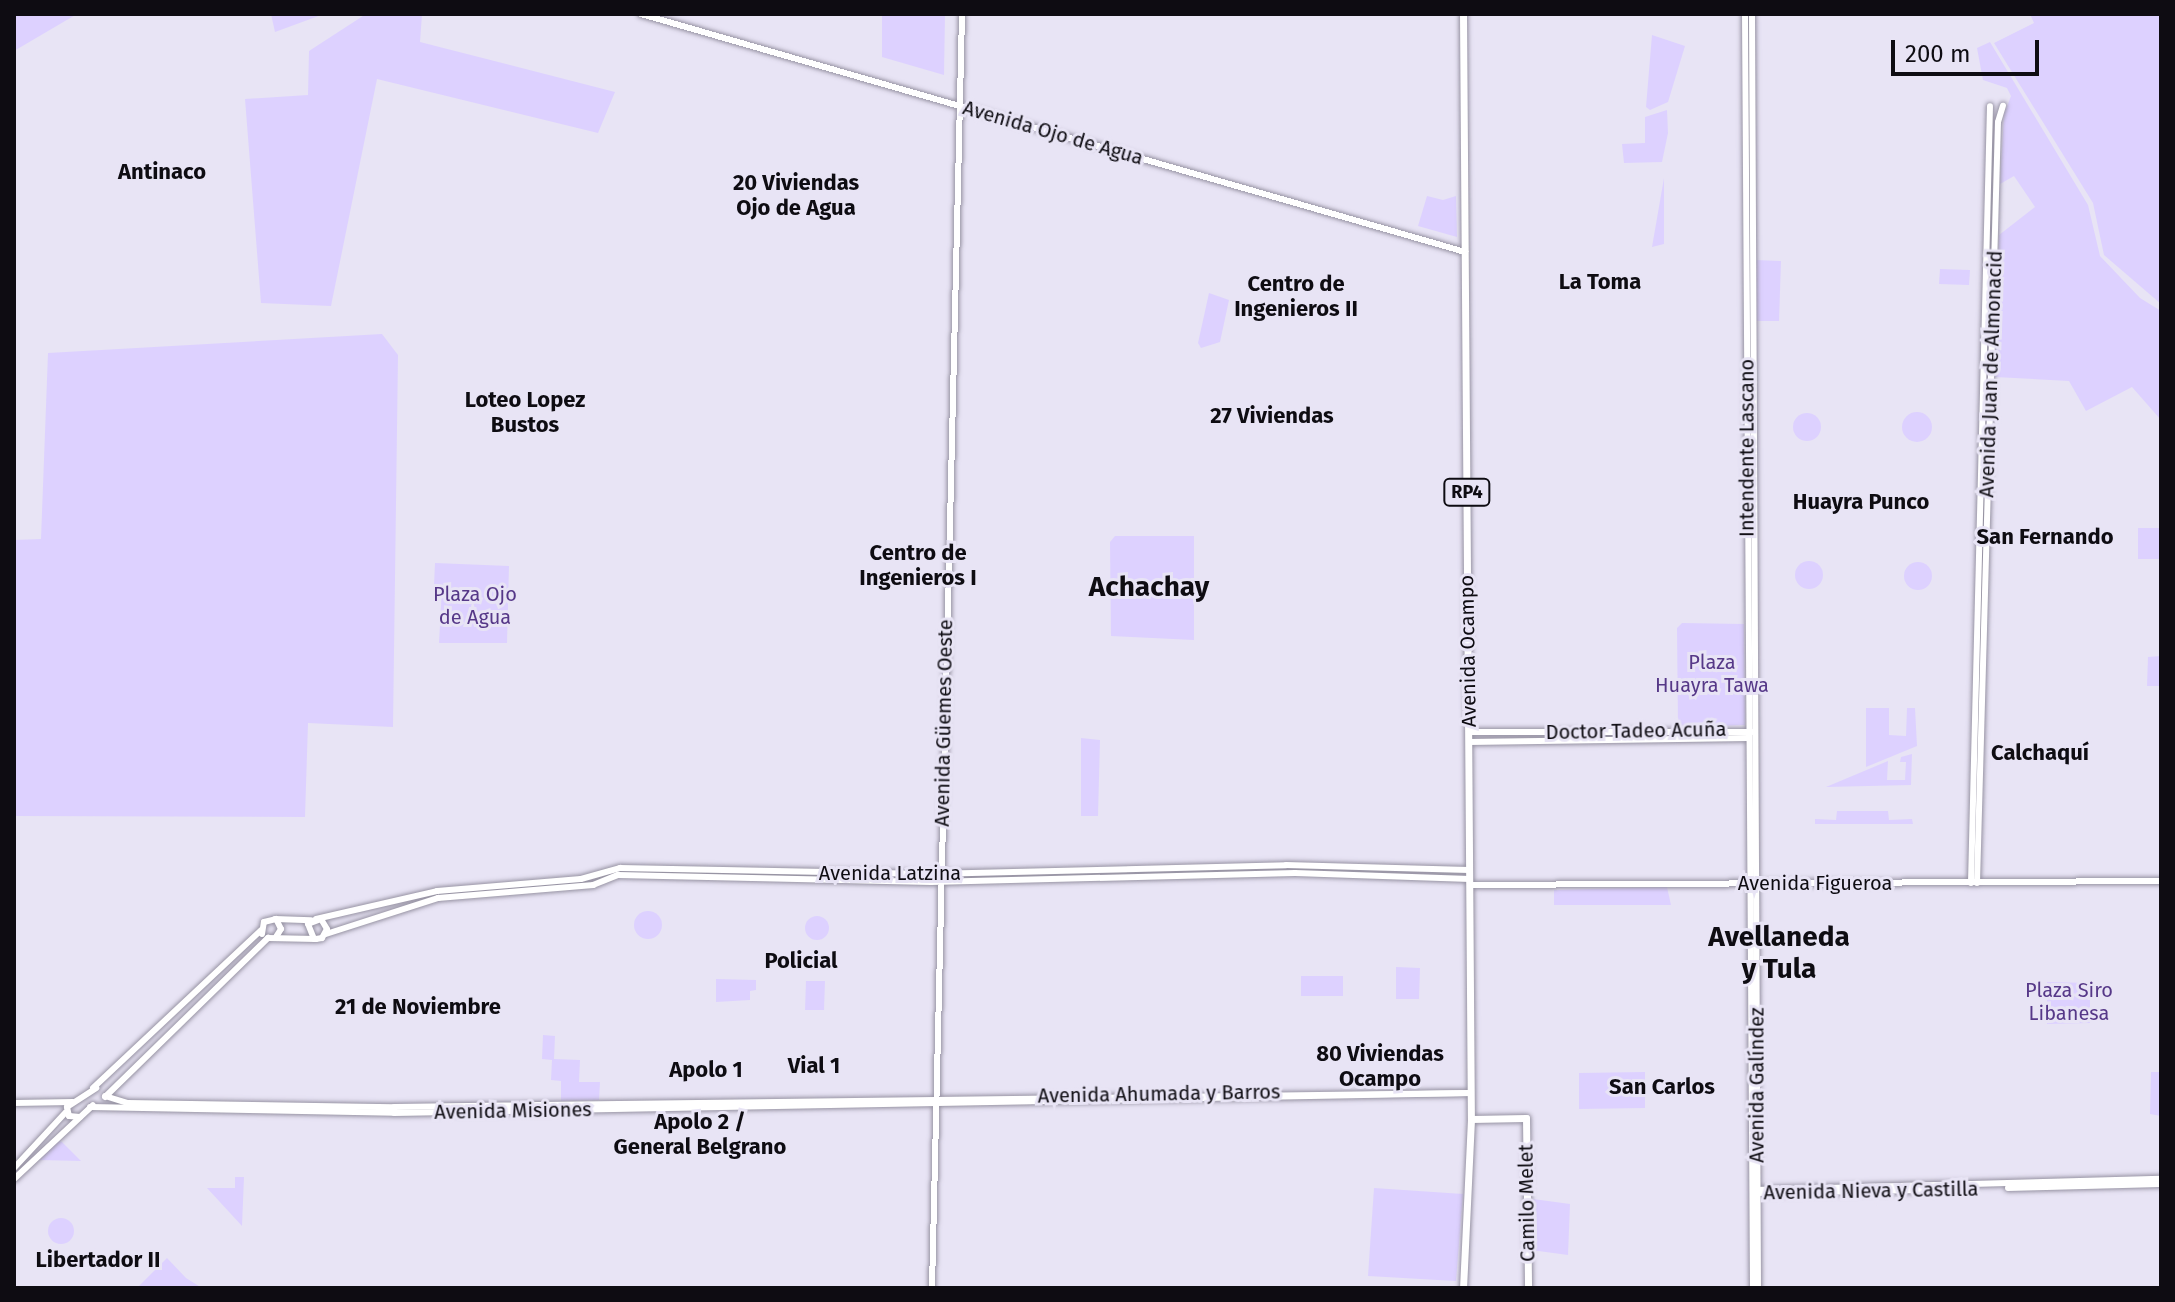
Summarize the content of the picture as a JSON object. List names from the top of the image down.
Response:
{
  "streets": {
    "main road": [
      "Avenida Ojo de Agua",
      "Avenida Juan de Almonacid",
      "Intendente Lascano",
      "RP4",
      "Avenida Ocampo",
      "Avenida Güemes Oeste",
      "Doctor Tadeo Acuña",
      "Avenida Latzina",
      "Avenida Figueroa",
      "Avenida Galíndez",
      "Avenida Ahumada y Barros",
      "Avenida Misiones",
      "Avenida Nieva y Castilla",
      "Camilo Melet"
    ]
  },
  "crossings": [
    ["Avenida Ojo de Agua", "Avenida Ocampo"],
    ["Avenida Ojo de Agua", "Avenida Güemes Oeste"],
    ["Avenida Juan de Almonacid", "Avenida Figueroa"],
    ["Intendente Lascano", "Doctor Tadeo Acuña"],
    ["Intendente Lascano", "Avenida Figueroa"],
    ["Intendente Lascano", "Avenida Galíndez"],
    ["Avenida Ocampo", "Doctor Tadeo Acuña"],
    ["Avenida Ocampo", "Avenida Latzina"],
    ["Avenida Ocampo", "Avenida Figueroa"],
    ["Avenida Ocampo", "Avenida Ahumada y Barros"],
    ["Avenida Ocampo", "Camilo Melet"],
    ["Avenida Güemes Oeste", "Avenida Latzina"],
    ["Avenida Güemes Oeste", "Avenida Ahumada y Barros"],
    ["Avenida Güemes Oeste", "Avenida Misiones"],
    ["Avenida Latzina", "Avenida Figueroa"],
    ["Avenida Figueroa", "Avenida Galíndez"],
    ["Avenida Galíndez", "Avenida Nieva y Castilla"],
    ["Avenida Ahumada y Barros", "Avenida Misiones"]
  ],
  "districts": [
    "Antinaco",
    "20 Viviendas Ojo de Agua",
    "La Toma",
    "Centro de Ingenieros II",
    "Loteo Lopez Bustos",
    "27 Viviendas",
    "Huayra Punco",
    "San Fernando",
    "Centro de Ingenieros I",
    "Achachay",
    "Calchaquí",
    "Avellaneda y Tula",
    "Policial",
    "21 de Noviembre",
    "80 Viviendas Ocampo",
    "Vial 1",
    "Apolo 1",
    "San Carlos",
    "Apolo 2 / General Belgrano",
    "Libertador II"
  ],
  "parks": ["Plaza Ojo de Agua", "Plaza Huayra Tawa", "Plaza Siro Libanesa"],
  "scale_bar": "200 m"
}
